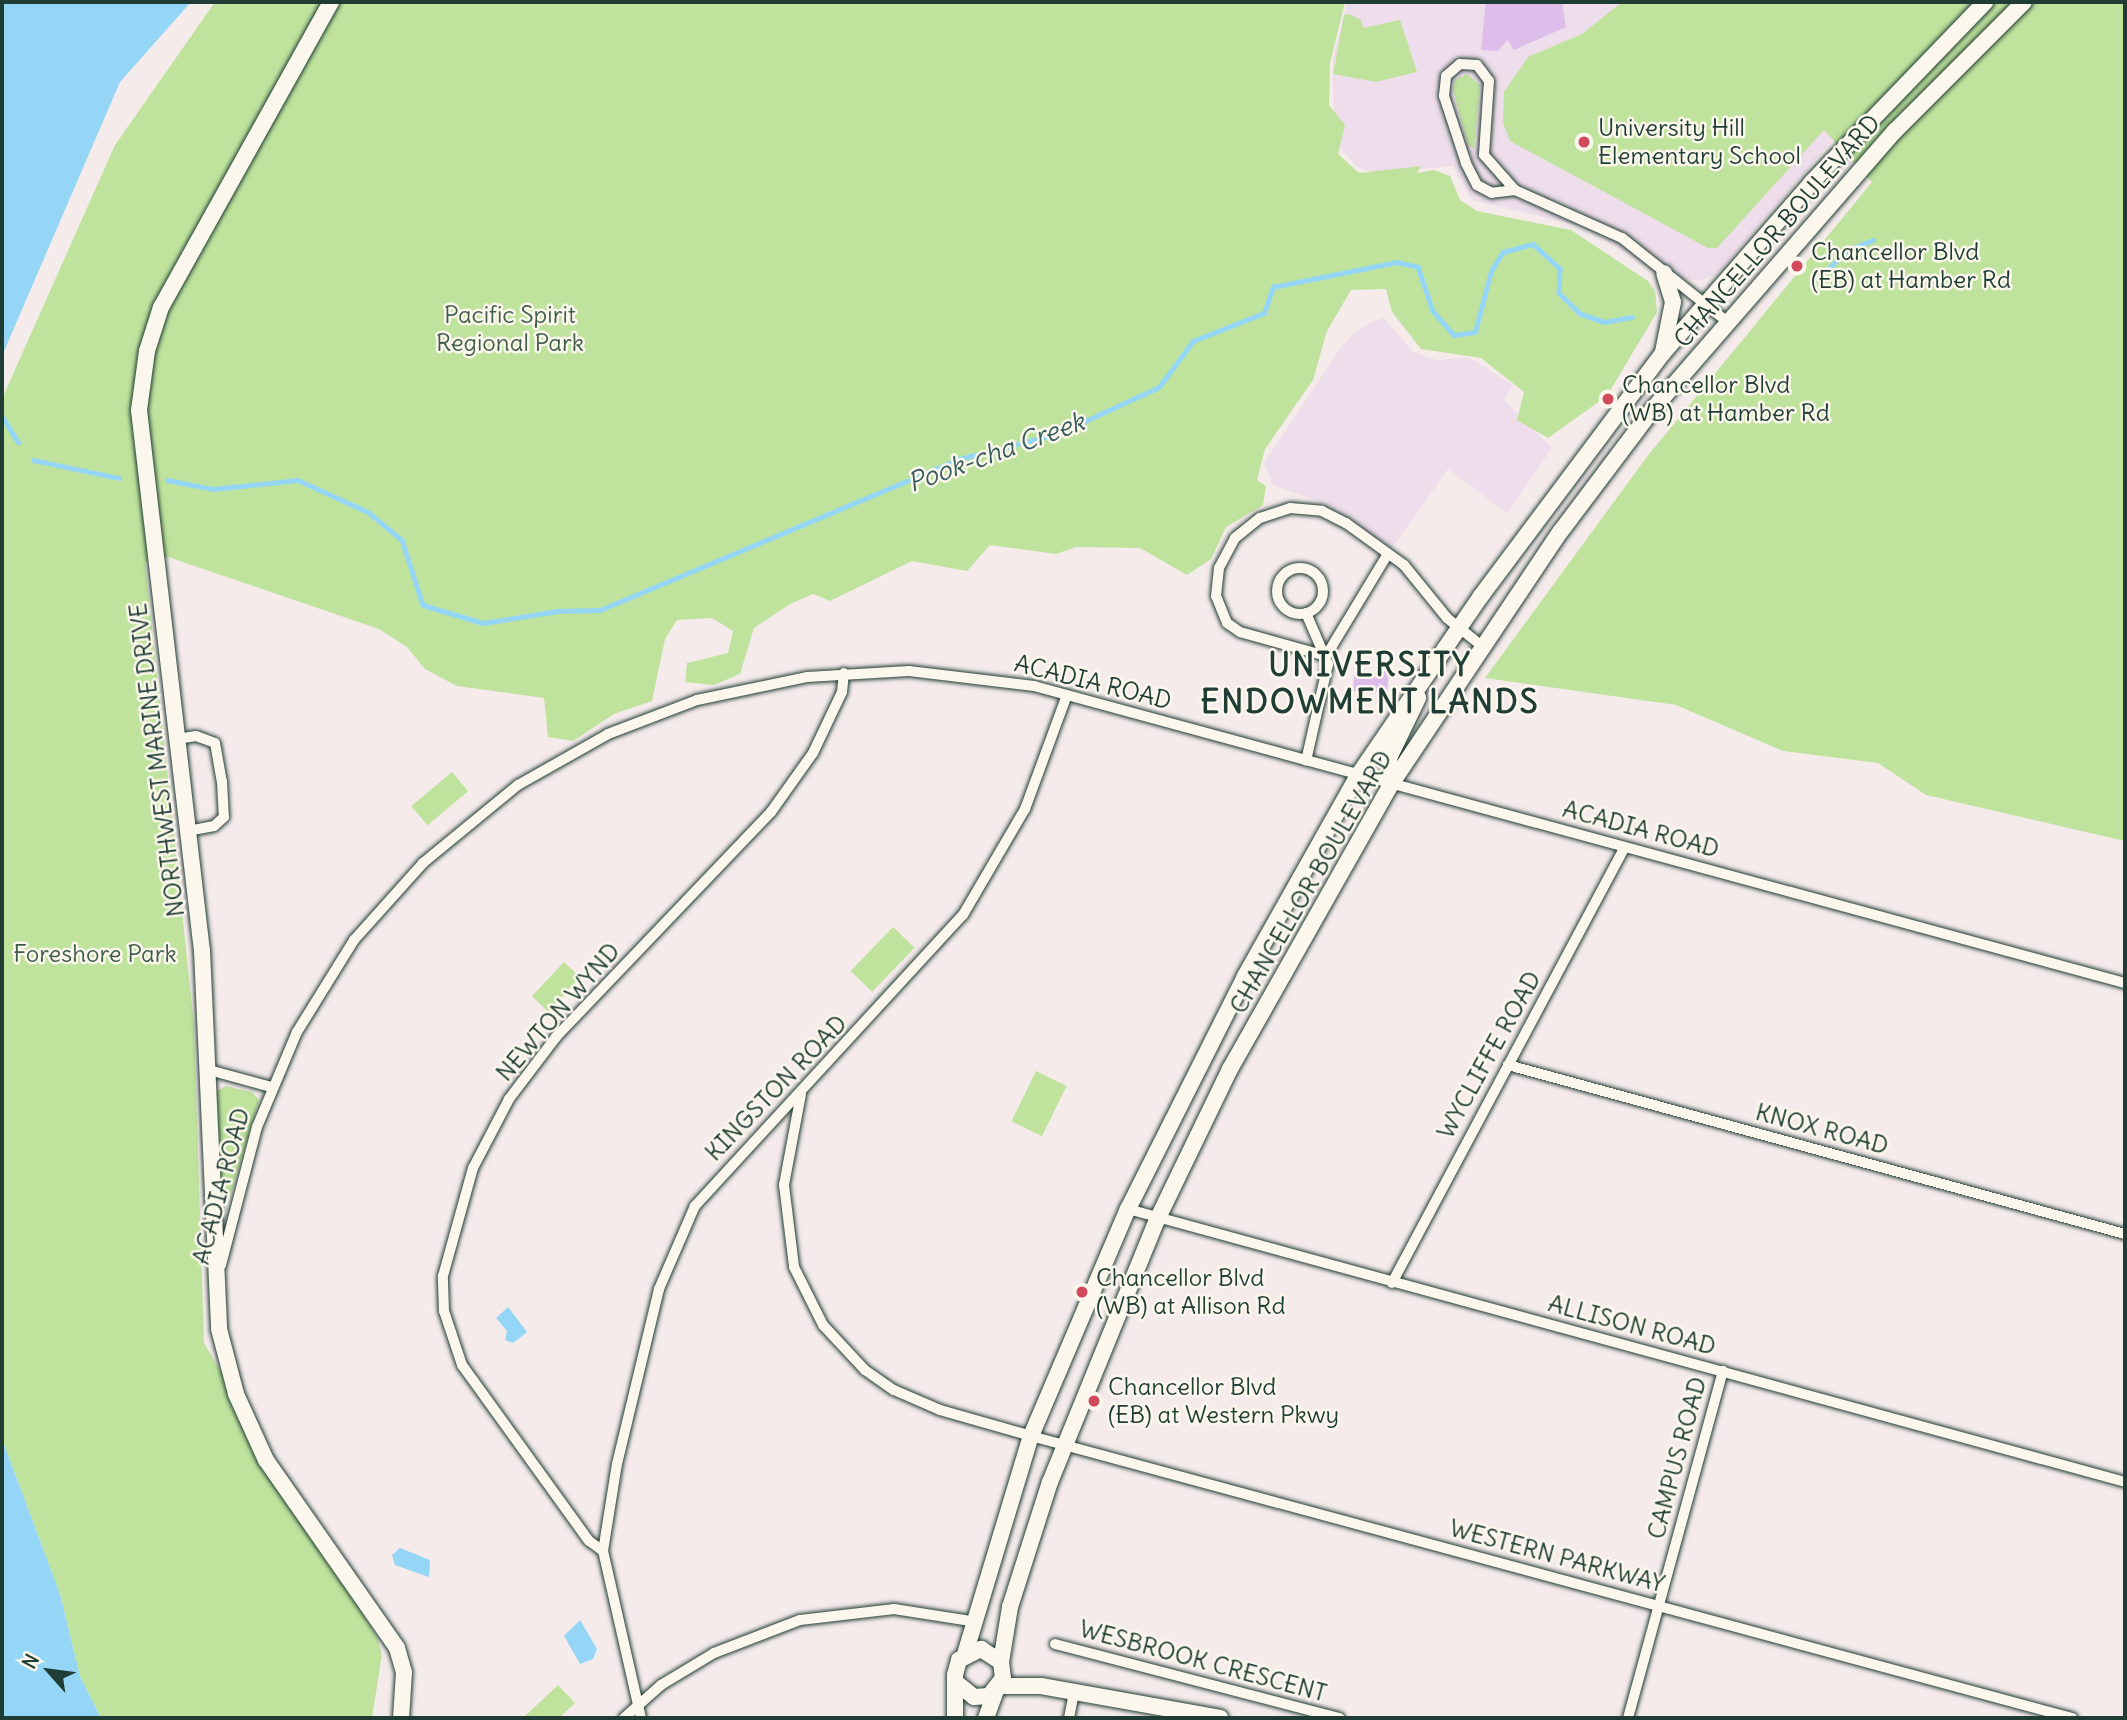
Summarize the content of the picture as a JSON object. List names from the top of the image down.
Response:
{
  "streets": {
    "main road": ["CHANCELLOR BOULEVARD", "NORTHWEST MARINE DRIVE"],
    "street": [
      "ACADIA ROAD",
      "NEWTON WYND",
      "WYCLIFFE ROAD",
      "KINGSTON ROAD",
      "KNOX ROAD",
      "ALLISON ROAD",
      "CAMPUS ROAD",
      "WESTERN PARKWAY",
      "WESBROOK CRESCENT"
    ]
  },
  "crossings": [
    ["CHANCELLOR BOULEVARD", "ACADIA ROAD"],
    ["CHANCELLOR BOULEVARD", "ALLISON ROAD"],
    ["CHANCELLOR BOULEVARD", "WESTERN PARKWAY"],
    ["ACADIA ROAD", "NORTHWEST MARINE DRIVE"],
    ["ACADIA ROAD", "NEWTON WYND"],
    ["ACADIA ROAD", "WYCLIFFE ROAD"],
    ["ACADIA ROAD", "KINGSTON ROAD"],
    ["NEWTON WYND", "KINGSTON ROAD"],
    ["WYCLIFFE ROAD", "KNOX ROAD"],
    ["WYCLIFFE ROAD", "ALLISON ROAD"],
    ["KINGSTON ROAD", "WESTERN PARKWAY"],
    ["ALLISON ROAD", "CAMPUS ROAD"],
    ["CAMPUS ROAD", "WESTERN PARKWAY"]
  ],
  "districts": ["UNIVERSITY ENDOWMENT LANDS"],
  "water": ["Pook-cha Creek"],
  "parks": ["Pacific Spirit Regional Park", "Foreshore Park"],
  "places": [
    "University Hill Elementary School",
    "Chancellor Blvd (EB) at Hamber Rd",
    "Chancellor Blvd (WB) at Hamber Rd",
    "Chancellor Blvd (WB) at Allison Rd",
    "Chancellor Blvd (EB) at Western Pkwy"
  ],
  "north": "top left"
}
